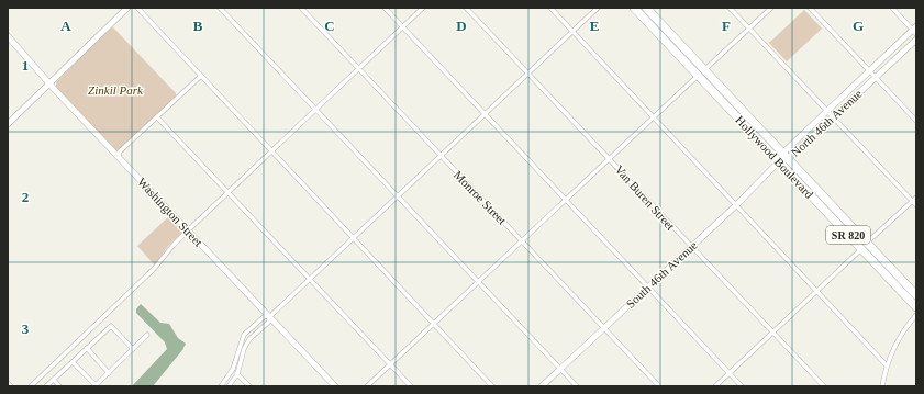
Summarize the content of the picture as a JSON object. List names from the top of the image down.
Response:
{
  "streets": {
    "highway": ["Hollywood Boulevard", "SR 820"],
    "street": [
      "North 46th Avenue",
      "Monroe Street",
      "Van Buren Street",
      "Washington Street",
      "South 46th Avenue"
    ]
  },
  "crossings": [
    ["North 46th Avenue", "Hollywood Boulevard"],
    ["North 46th Avenue", "South 46th Avenue"],
    ["Hollywood Boulevard", "South 46th Avenue"],
    ["Monroe Street", "South 46th Avenue"],
    ["Van Buren Street", "South 46th Avenue"]
  ],
  "parks": ["Zinkil Park"],
  "grid": {
    "columns": [
      "A",
      "B",
      "C",
      "D",
      "E",
      "F",
      "G"
    ],
    "rows": ["1", "2", "3"]
  }
}
